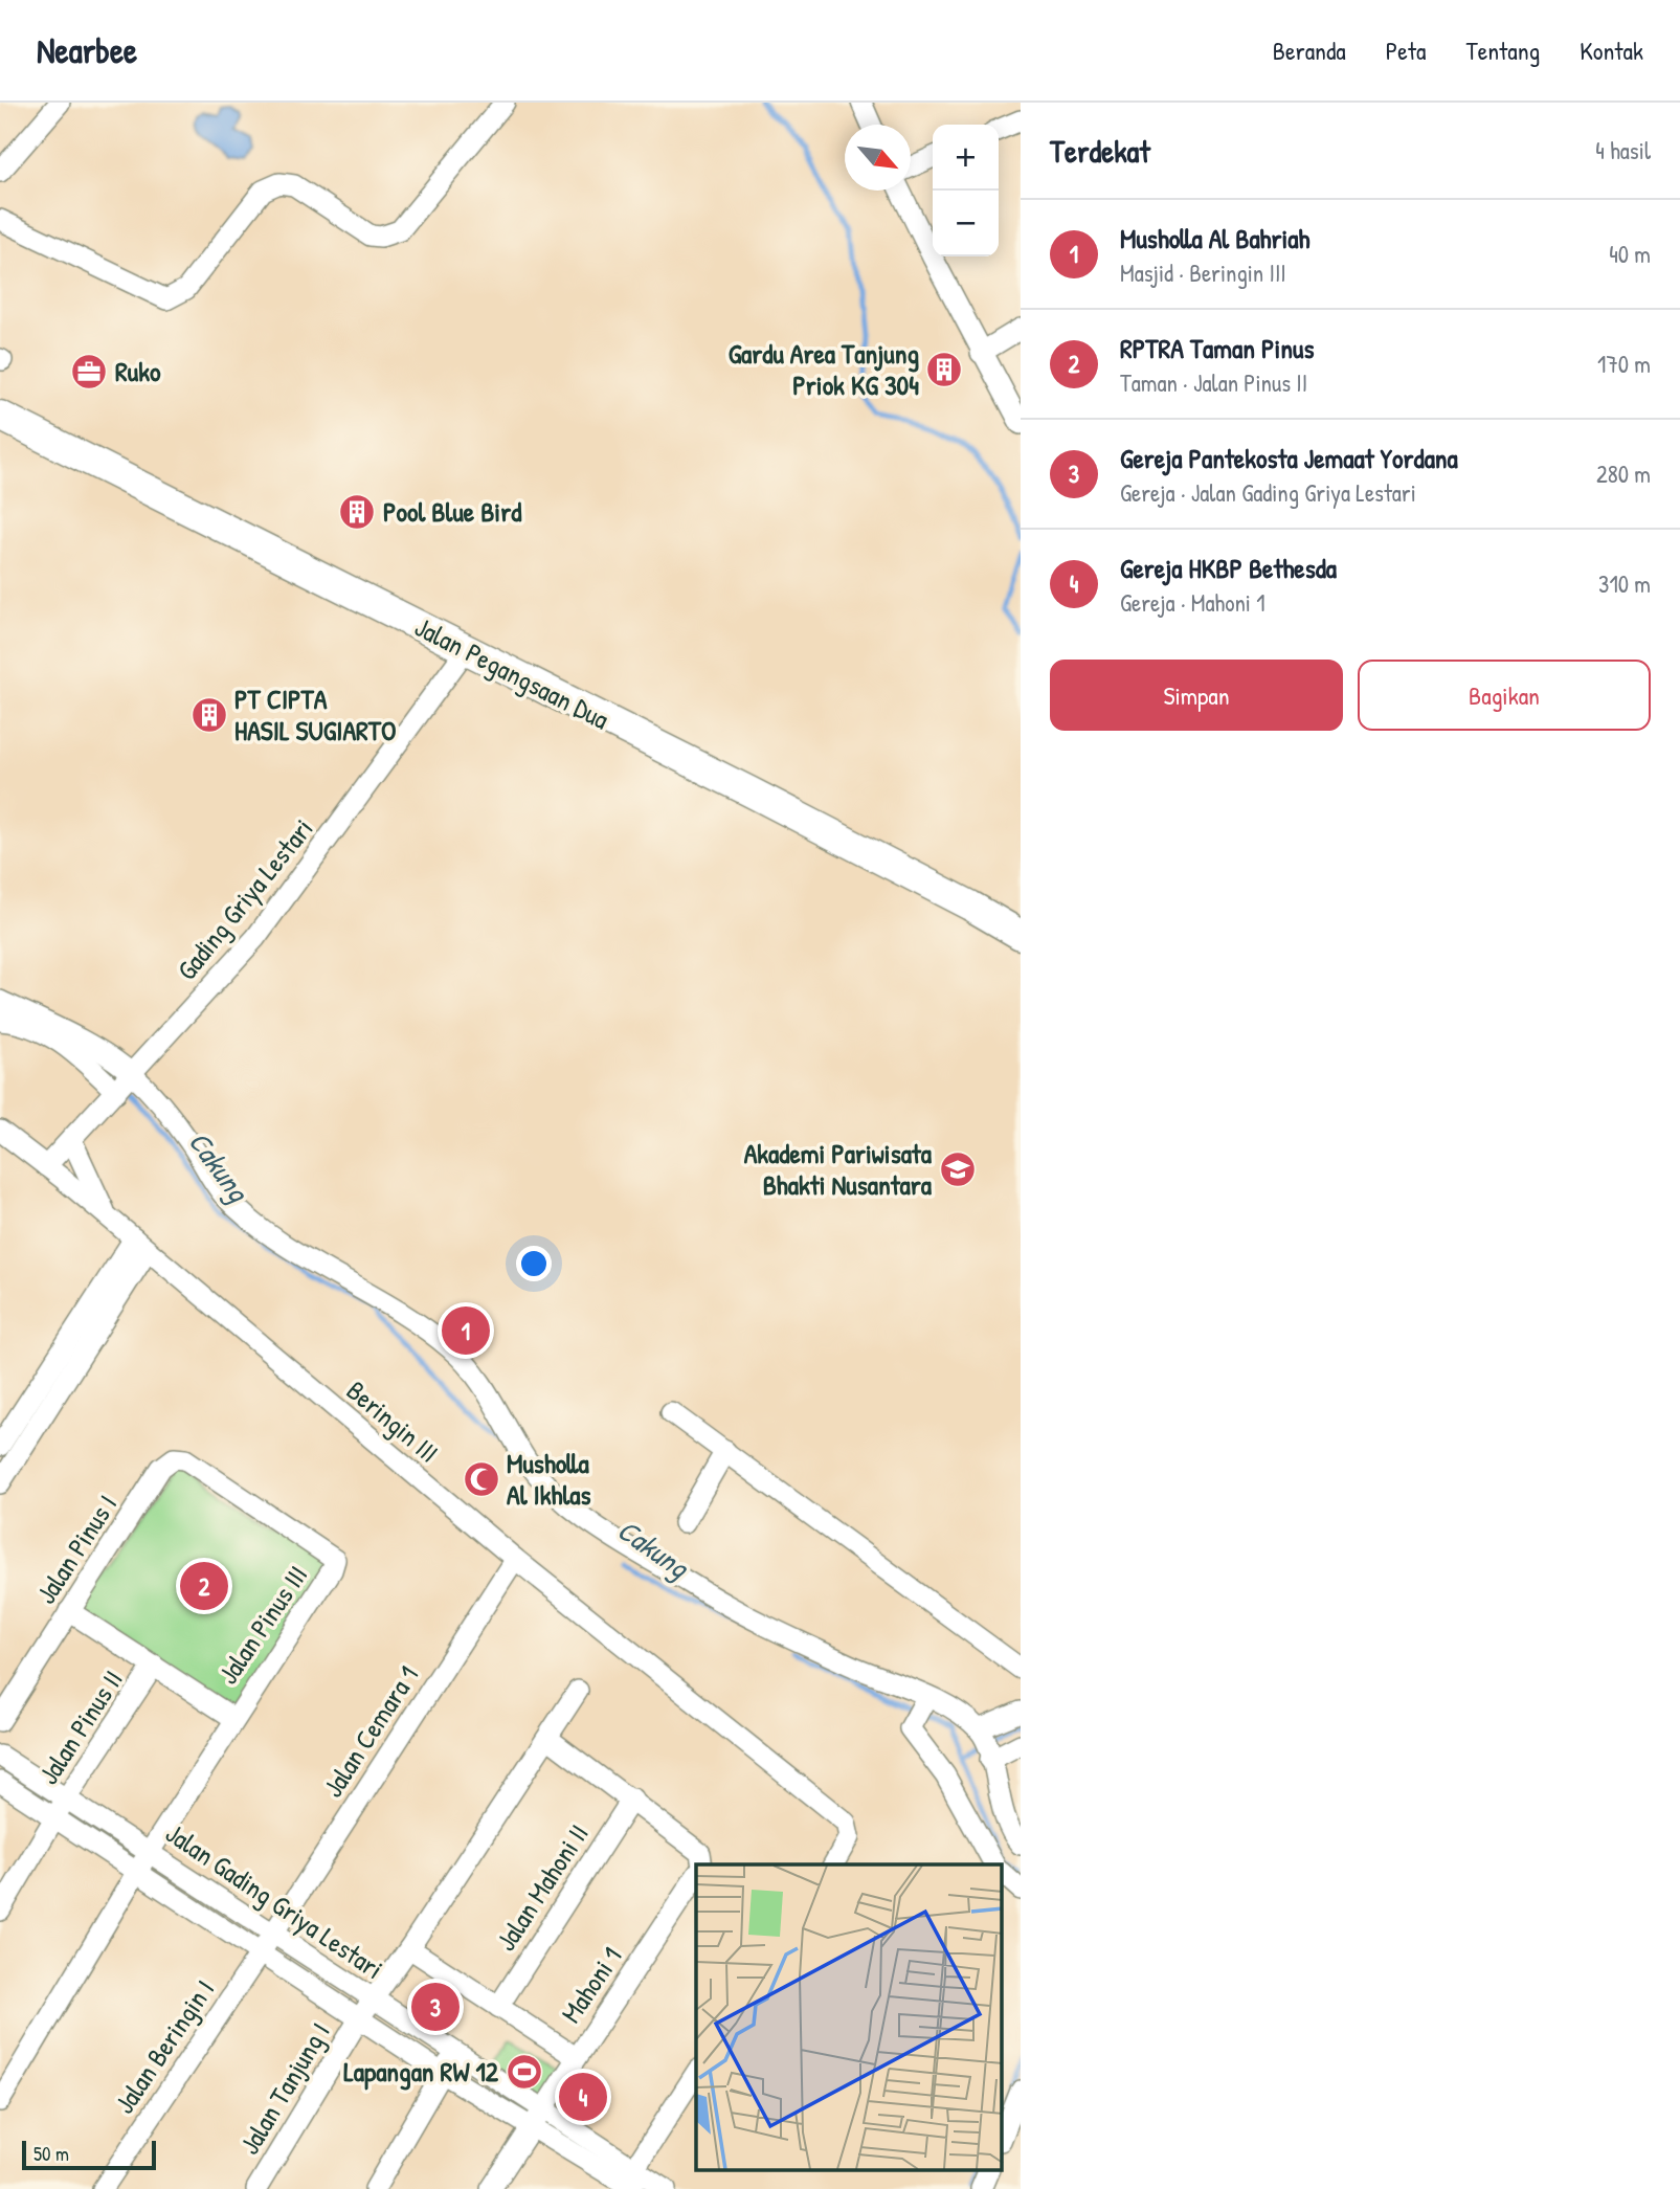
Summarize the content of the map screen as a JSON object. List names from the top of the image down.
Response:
{
  "streets": {
    "main road": ["Jalan Pegangsaan Dua"],
    "street": [
      "Gading Griya Lestari",
      "Beringin III",
      "Jalan Pinus I",
      "Jalan Pinus III",
      "Jalan Pinus II",
      "Jalan Cemara 1",
      "Jalan Mahoni II",
      "Jalan Gading Griya Lestari",
      "Mahoni 1",
      "Jalan Beringin I",
      "Jalan Tanjung I"
    ]
  },
  "crossings": [
    ["Jalan Pegangsaan Dua", "Gading Griya Lestari"],
    ["Gading Griya Lestari", "Beringin III"],
    ["Beringin III", "Jalan Cemara 1"],
    ["Jalan Pinus I", "Jalan Pinus III"],
    ["Jalan Pinus III", "Jalan Gading Griya Lestari"],
    ["Jalan Pinus II", "Jalan Gading Griya Lestari"],
    ["Jalan Cemara 1", "Jalan Gading Griya Lestari"],
    ["Jalan Cemara 1", "Jalan Beringin I"],
    ["Jalan Gading Griya Lestari", "Mahoni 1"],
    ["Jalan Gading Griya Lestari", "Jalan Beringin I"],
    ["Jalan Gading Griya Lestari", "Jalan Tanjung I"]
  ],
  "water": ["Cakung"],
  "places": {
    "building": ["Gardu Area Tanjung Priok KG 304", "Pool Blue Bird", "PT CIPTA HASIL SUGIARTO"],
    "office": ["Ruko"],
    "school or university": ["Akademi Pariwisata Bhakti Nusantara"],
    "mosque": ["Musholla Al Ikhlas"],
    "sports": ["Lapangan RW 12"]
  },
  "scale_bar": "50 m",
  "north": "bottom right",
  "page": {
    "header": "Nearbee",
    "nav": [
      "Beranda",
      "Peta",
      "Tentang",
      "Kontak"
    ],
    "heading": ["Terdekat", "4 hasil"],
    "map_buttons": ["+", "−"],
    "list": [
      {
        "mark": "1",
        "name": "Musholla Al Bahriah",
        "note": "Masjid · Beringin III",
        "value": "40 m"
      },
      {
        "mark": "2",
        "name": "RPTRA Taman Pinus",
        "note": "Taman · Jalan Pinus II",
        "value": "170 m"
      },
      {
        "mark": "3",
        "name": "Gereja Pantekosta Jemaat Yordana",
        "note": "Gereja · Jalan Gading Griya Lestari",
        "value": "280 m"
      },
      {
        "mark": "4",
        "name": "Gereja HKBP Bethesda",
        "note": "Gereja · Mahoni 1",
        "value": "310 m"
      }
    ],
    "buttons": ["Simpan", "Bagikan"],
    "pins": [
      "1",
      "2",
      "3",
      "4"
    ],
    "scale": "50 m"
  }
}
